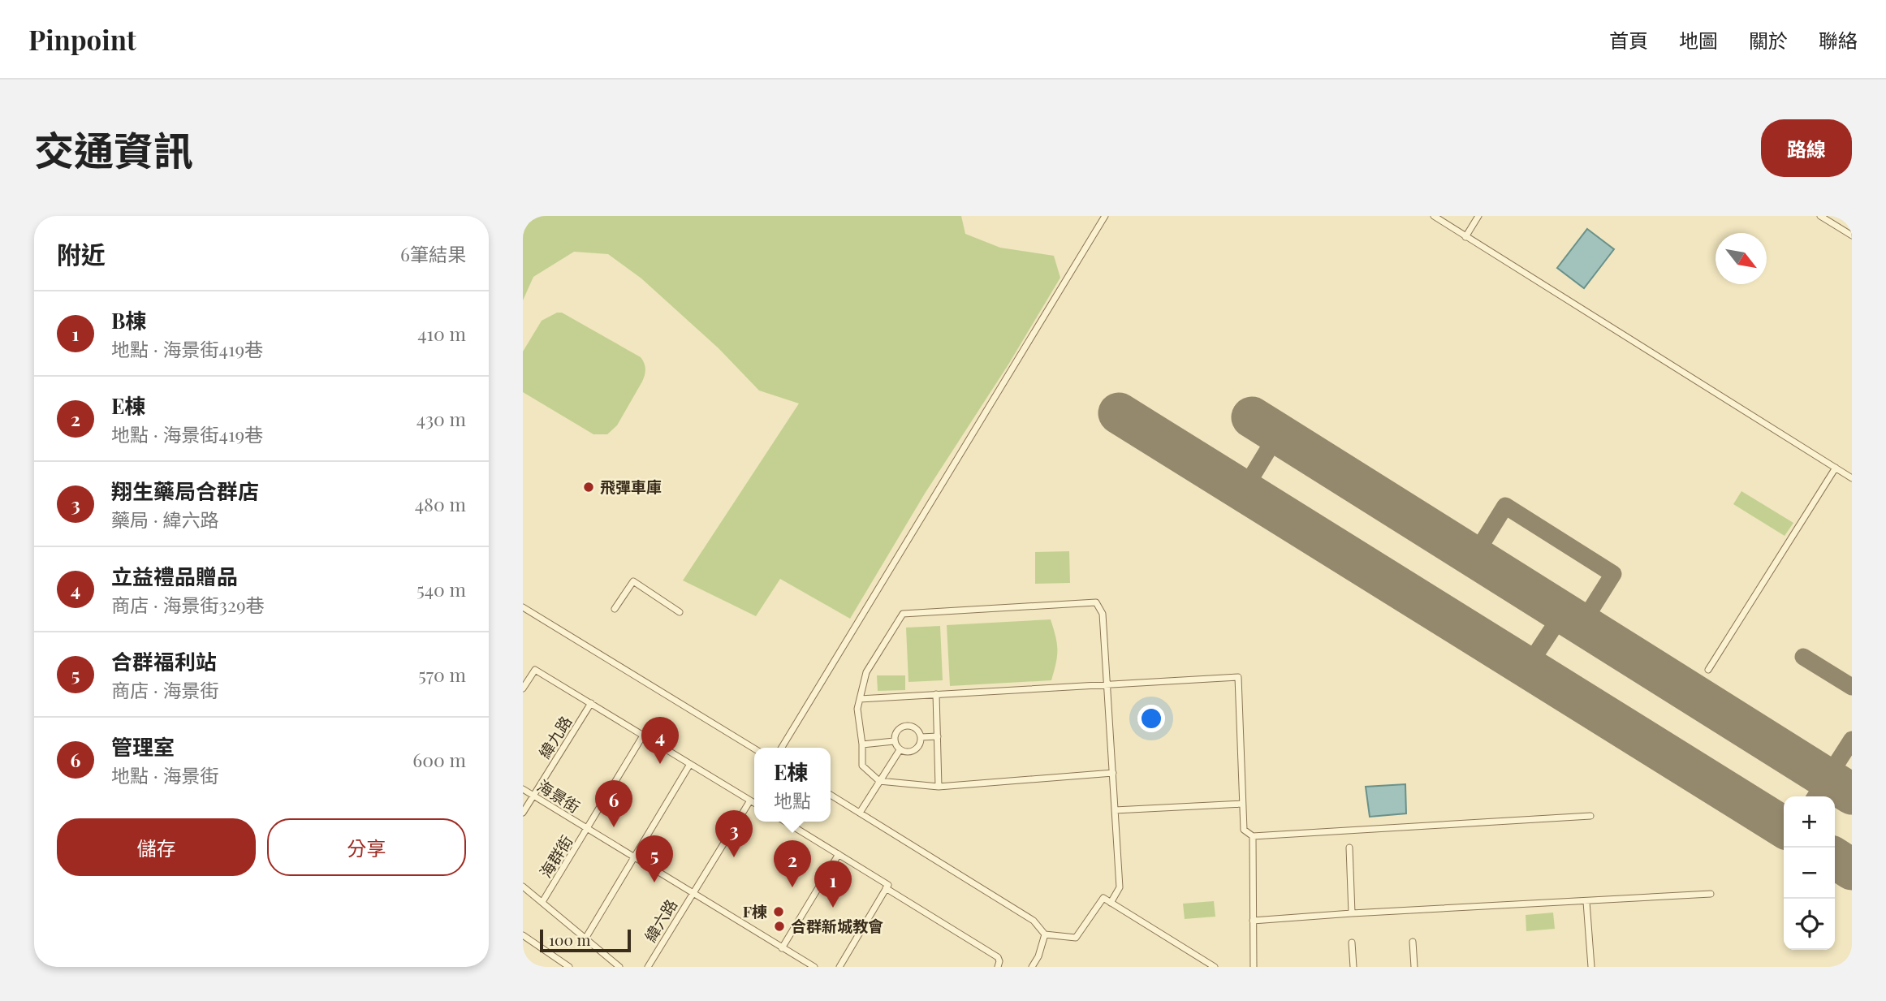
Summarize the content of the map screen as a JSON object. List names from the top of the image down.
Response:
{
  "streets": {
    "street": [
      "緯九路",
      "海景街",
      "海群街",
      "緯六路"
    ]
  },
  "crossings": [
    ["緯九路", "海景街"],
    ["海景街", "海群街"],
    ["海景街", "緯六路"]
  ],
  "places": ["飛彈車庫", "F棟", "合群新城教會"],
  "scale_bar": "100 m",
  "north": "bottom right",
  "page": {
    "header": "Pinpoint",
    "nav": [
      "首頁",
      "地圖",
      "關於",
      "聯絡"
    ],
    "title": "交通資訊",
    "buttons": [
      "路線",
      ["儲存", "分享"]
    ],
    "heading": ["附近", "6筆結果"],
    "list": [
      {
        "mark": "1",
        "name": "B棟",
        "note": "地點 · 海景街419巷",
        "value": "410 m"
      },
      {
        "mark": "2",
        "name": "E棟",
        "note": "地點 · 海景街419巷",
        "value": "430 m"
      },
      {
        "mark": "3",
        "name": "翔生藥局合群店",
        "note": "藥局 · 緯六路",
        "value": "480 m"
      },
      {
        "mark": "4",
        "name": "立益禮品贈品",
        "note": "商店 · 海景街329巷",
        "value": "540 m"
      },
      {
        "mark": "5",
        "name": "合群福利站",
        "note": "商店 · 海景街",
        "value": "570 m"
      },
      {
        "mark": "6",
        "name": "管理室",
        "note": "地點 · 海景街",
        "value": "600 m"
      }
    ],
    "pins": [
      "4",
      "6",
      "3",
      "5",
      "2",
      "1"
    ],
    "popup": ["E棟", "地點"],
    "map_buttons": ["+", "−"],
    "scale": "100 m"
  }
}
